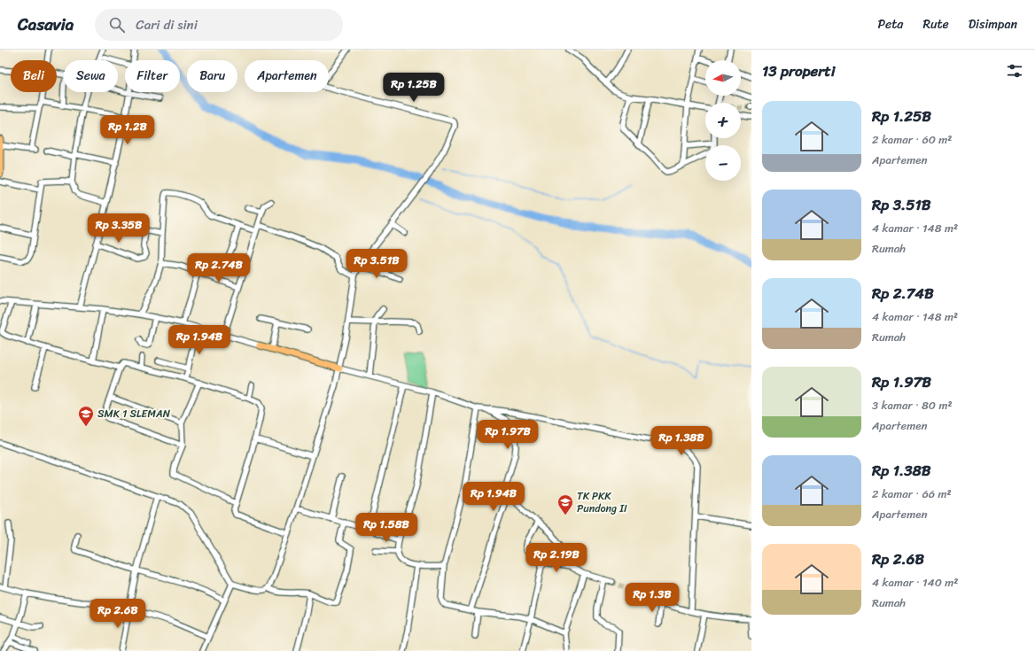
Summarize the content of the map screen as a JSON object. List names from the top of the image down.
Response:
{
  "places": {
    "school or university": ["SMK 1 SLEMAN", "TK PKK Pundong II"]
  },
  "north": "left",
  "page": {
    "header": "Casavia",
    "search": "Cari di sini",
    "nav": ["Peta", "Rute", "Disimpan"],
    "heading": "13 properti",
    "map_buttons": ["+", "−"],
    "chip": [
      "Beli",
      "Sewa",
      "Filter",
      "Baru",
      "Apartemen"
    ],
    "price": [
      "Rp 1.25B",
      "Rp 1.2B",
      "Rp 3.35B",
      "Rp 3.51B",
      "Rp 2.74B",
      "Rp 1.94B",
      "Rp 1.97B",
      "Rp 1.38B",
      "Rp 1.94B",
      "Rp 1.58B",
      "Rp 2.19B",
      "Rp 1.3B",
      "Rp 2.6B"
    ],
    "list": [
      {
        "name": "Rp 1.25B",
        "note": "2 kamar · 60 m² · Apartemen"
      },
      {
        "name": "Rp 3.51B",
        "note": "4 kamar · 148 m² · Rumah"
      },
      {
        "name": "Rp 2.74B",
        "note": "4 kamar · 148 m² · Rumah"
      },
      {
        "name": "Rp 1.97B",
        "note": "3 kamar · 80 m² · Apartemen"
      },
      {
        "name": "Rp 1.38B",
        "note": "2 kamar · 66 m² · Apartemen"
      },
      {
        "name": "Rp 2.6B",
        "note": "4 kamar · 140 m² · Rumah"
      }
    ]
  }
}
